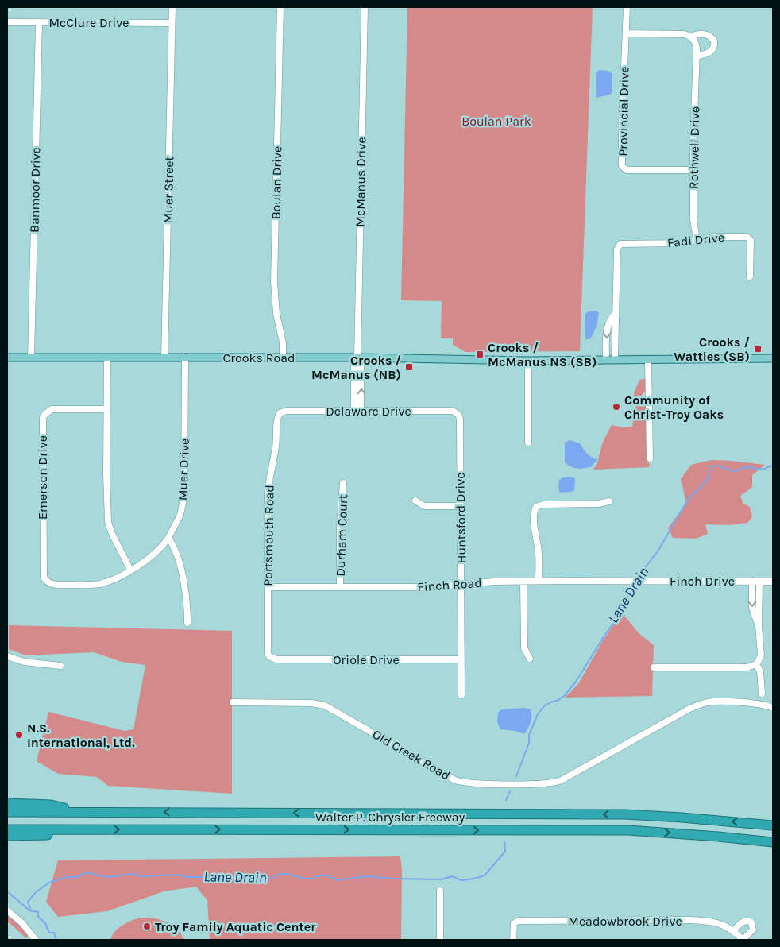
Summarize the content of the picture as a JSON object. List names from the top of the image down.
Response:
{
  "streets": {
    "highway": ["Walter P. Chrysler Freeway"],
    "main road": ["Crooks Road"],
    "street": [
      "McClure Drive",
      "Provincial Drive",
      "Rothwell Drive",
      "McManus Drive",
      "Boulan Drive",
      "Banmoor Drive",
      "Muer Street",
      "Fadi Drive",
      "Delaware Drive",
      "Muer Drive",
      "Emerson Drive",
      "Huntsford Drive",
      "Portsmouth Road",
      "Durham Court",
      "Finch Drive",
      "Finch Road",
      "Oriole Drive",
      "Old Creek Road",
      "Meadowbrook Drive"
    ]
  },
  "crossings": [
    ["McClure Drive", "Banmoor Drive"],
    ["McClure Drive", "Muer Street"],
    ["Provincial Drive", "Rothwell Drive"],
    ["Rothwell Drive", "Fadi Drive"],
    ["McManus Drive", "Crooks Road"],
    ["McManus Drive", "Delaware Drive"],
    ["Boulan Drive", "Crooks Road"],
    ["Banmoor Drive", "Crooks Road"],
    ["Muer Street", "Crooks Road"],
    ["Crooks Road", "Muer Drive"],
    ["Delaware Drive", "Huntsford Drive"],
    ["Delaware Drive", "Portsmouth Road"],
    ["Muer Drive", "Emerson Drive"],
    ["Huntsford Drive", "Finch Road"],
    ["Huntsford Drive", "Oriole Drive"],
    ["Portsmouth Road", "Finch Road"],
    ["Portsmouth Road", "Oriole Drive"],
    ["Durham Court", "Finch Road"],
    ["Finch Drive", "Finch Road"]
  ],
  "water": ["Lane Drain"],
  "parks": ["Boulan Park"],
  "places": {
    "transit": ["Crooks / Wattles (SB)", "Crooks / McManus NS (SB)", "Crooks / McManus (NB)"],
    "other": ["Community of Christ-Troy Oaks", "N.S. International, Ltd.", "Troy Family Aquatic Center"]
  }
}
